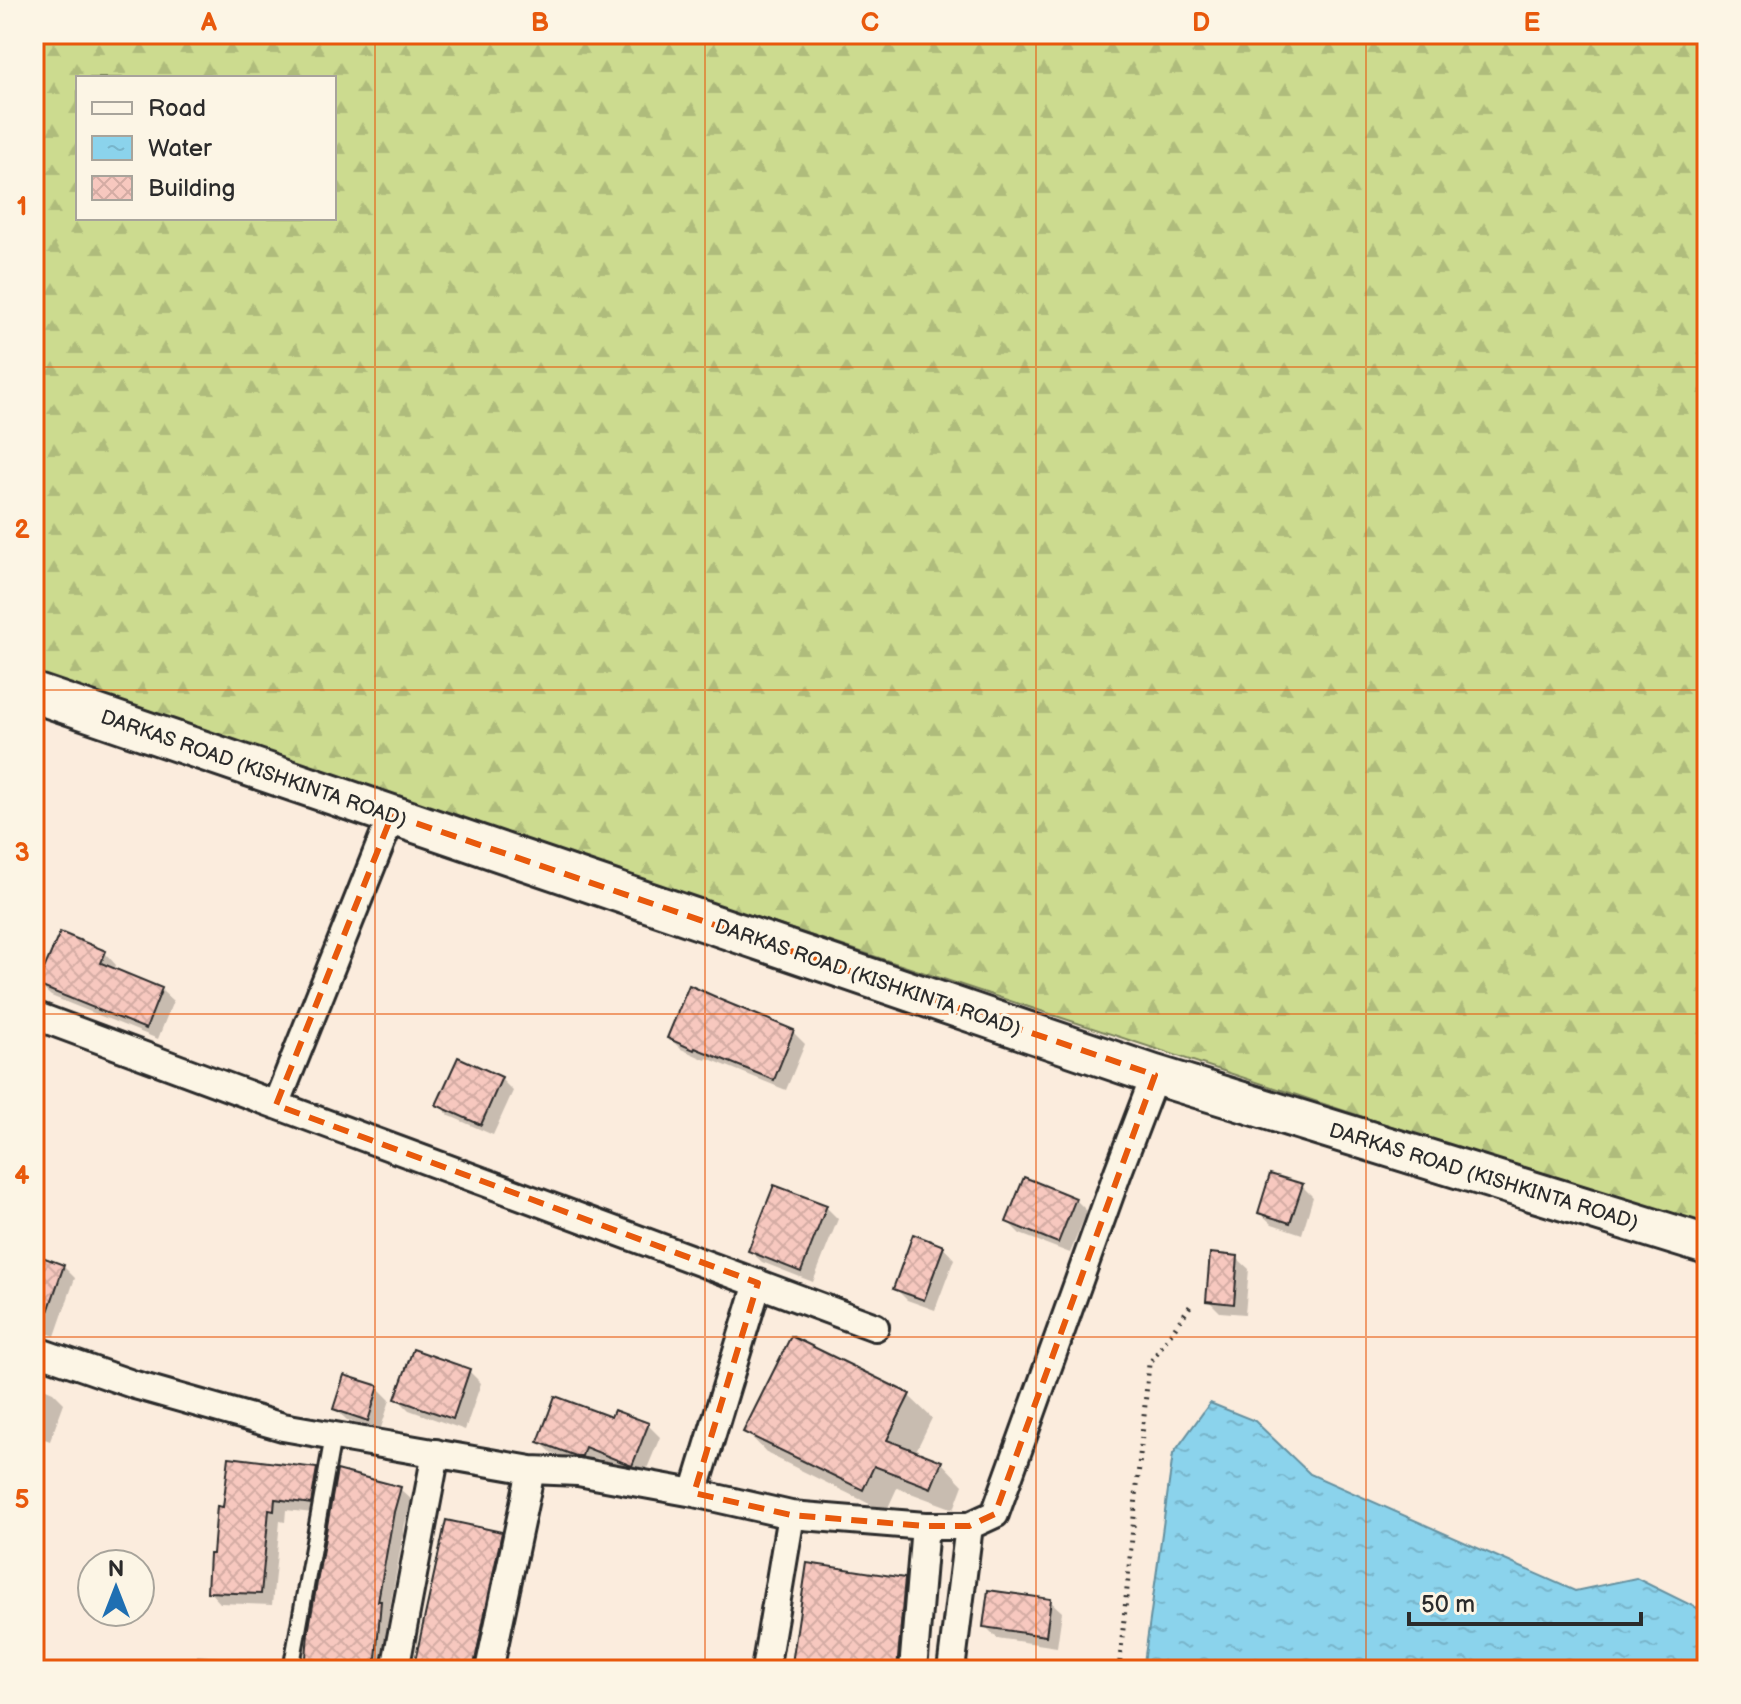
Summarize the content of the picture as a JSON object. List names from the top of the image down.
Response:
{
  "streets": {
    "main road": ["DARKAS ROAD (KISHKINTA ROAD)"]
  },
  "legend": ["Road", "Water", "Building"],
  "scale_bar": "50 m",
  "north": "top",
  "grid": {
    "columns": [
      "A",
      "B",
      "C",
      "D",
      "E"
    ],
    "rows": [
      "1",
      "2",
      "3",
      "4",
      "5"
    ]
  }
}
